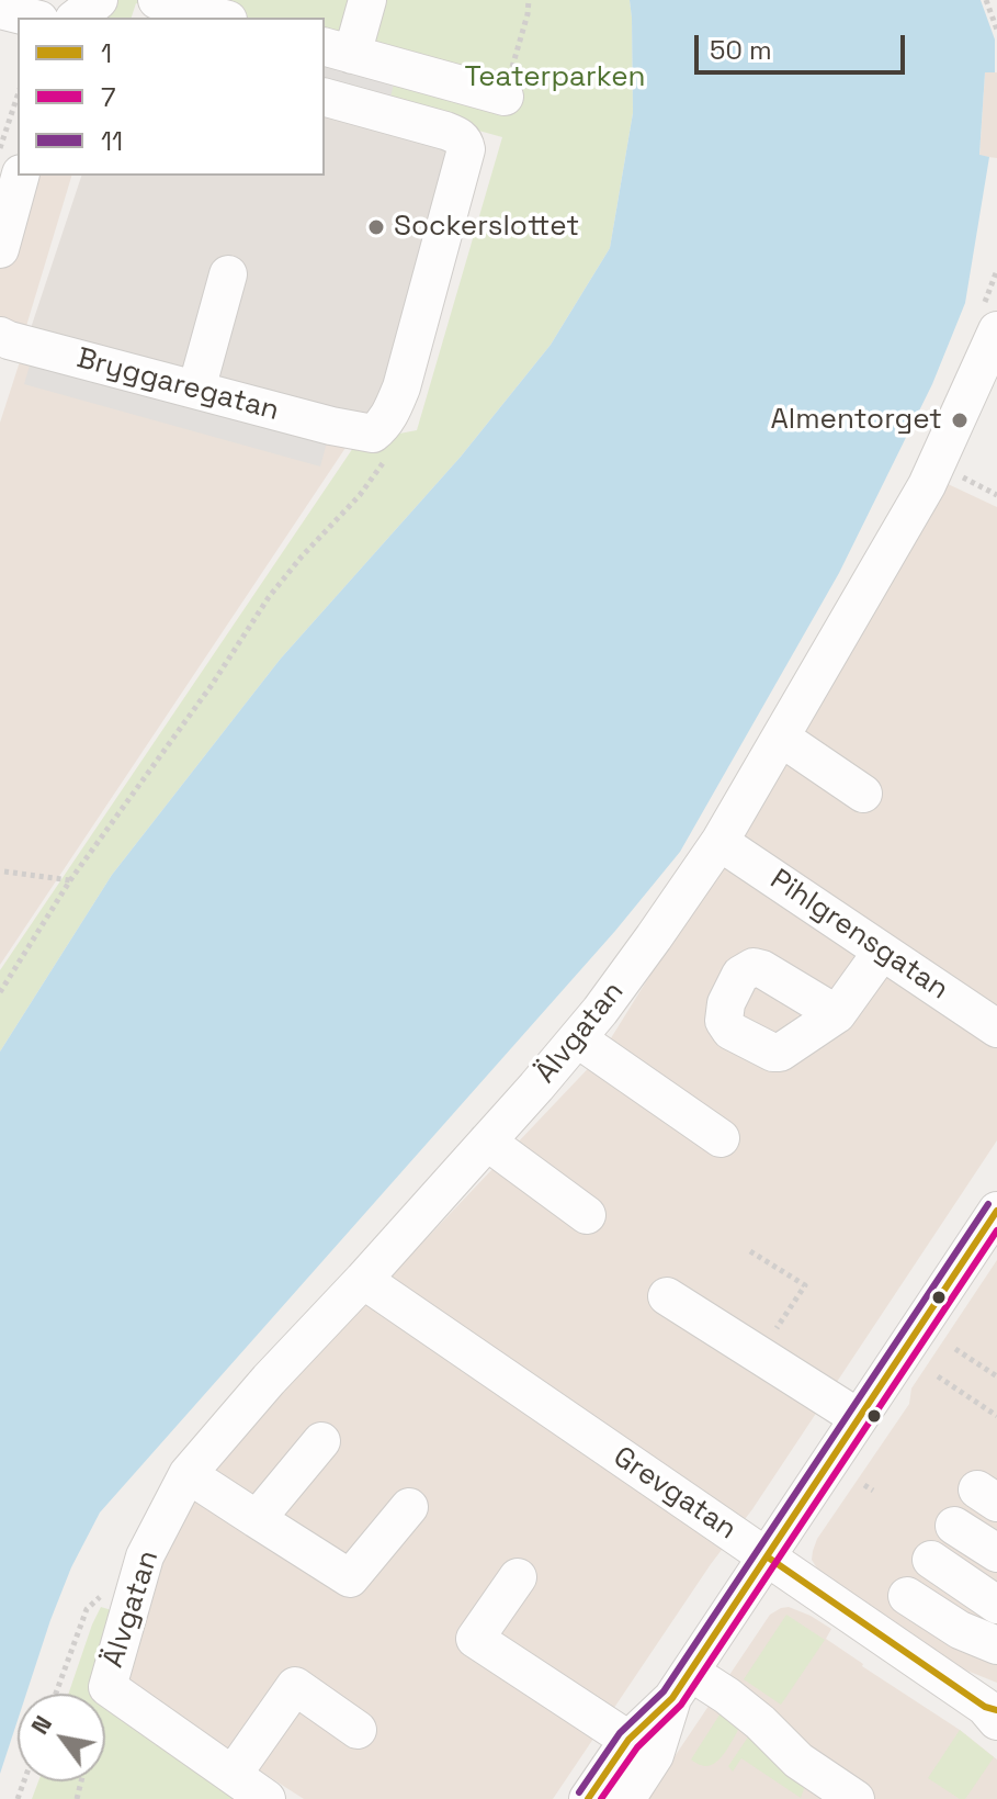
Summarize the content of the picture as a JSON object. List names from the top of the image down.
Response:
{
  "streets": {
    "street": [
      "Bryggaregatan",
      "Pihlgrensgatan",
      "Älvgatan",
      "Grevgatan"
    ]
  },
  "crossings": [
    ["Pihlgrensgatan", "Älvgatan"],
    ["Älvgatan", "Grevgatan"]
  ],
  "parks": ["Teaterparken"],
  "places": ["Sockerslottet", "Almentorget"],
  "lines": ["transit line 11", "transit line 1", "transit line 7"],
  "legend": ["1", "7", "11"],
  "scale_bar": "50 m",
  "north": "top left"
}
